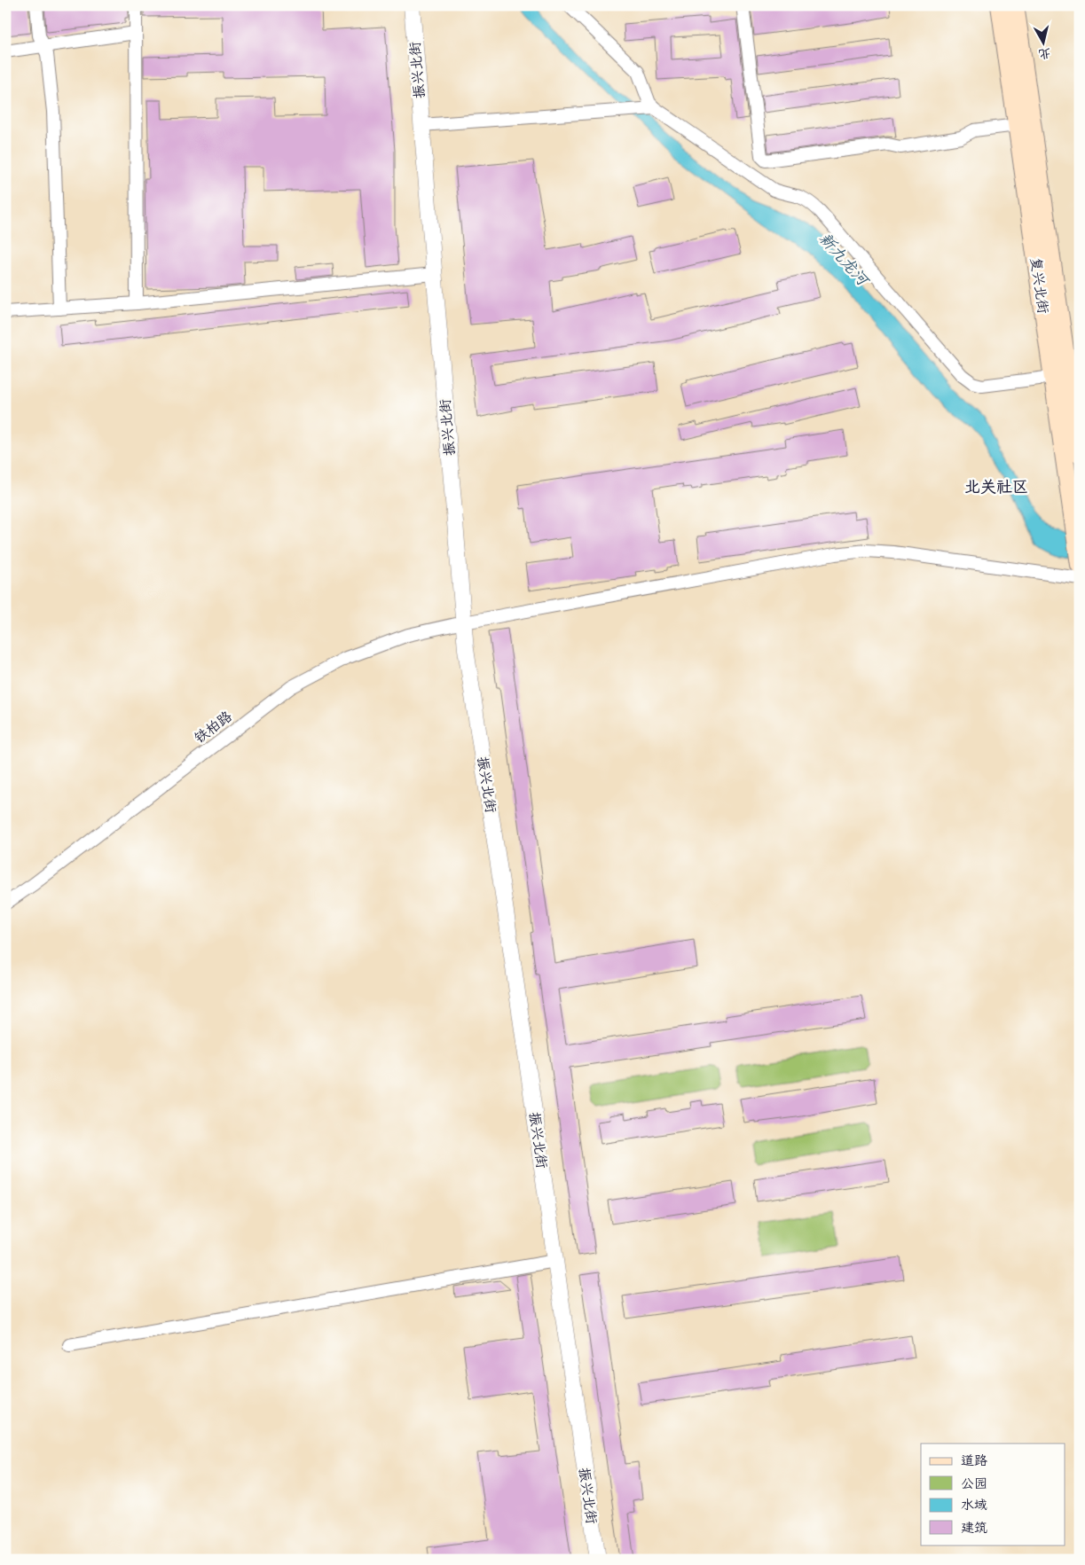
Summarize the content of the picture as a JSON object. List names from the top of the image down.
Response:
{
  "streets": {
    "main road": ["复兴北街"],
    "street": ["振兴北街", "铁柏路"]
  },
  "crossings": [
    ["振兴北街", "铁柏路"]
  ],
  "districts": ["北关社区"],
  "water": ["新九龙河"],
  "legend": [
    "道路",
    "公园",
    "水域",
    "建筑"
  ],
  "north": "bottom"
}
